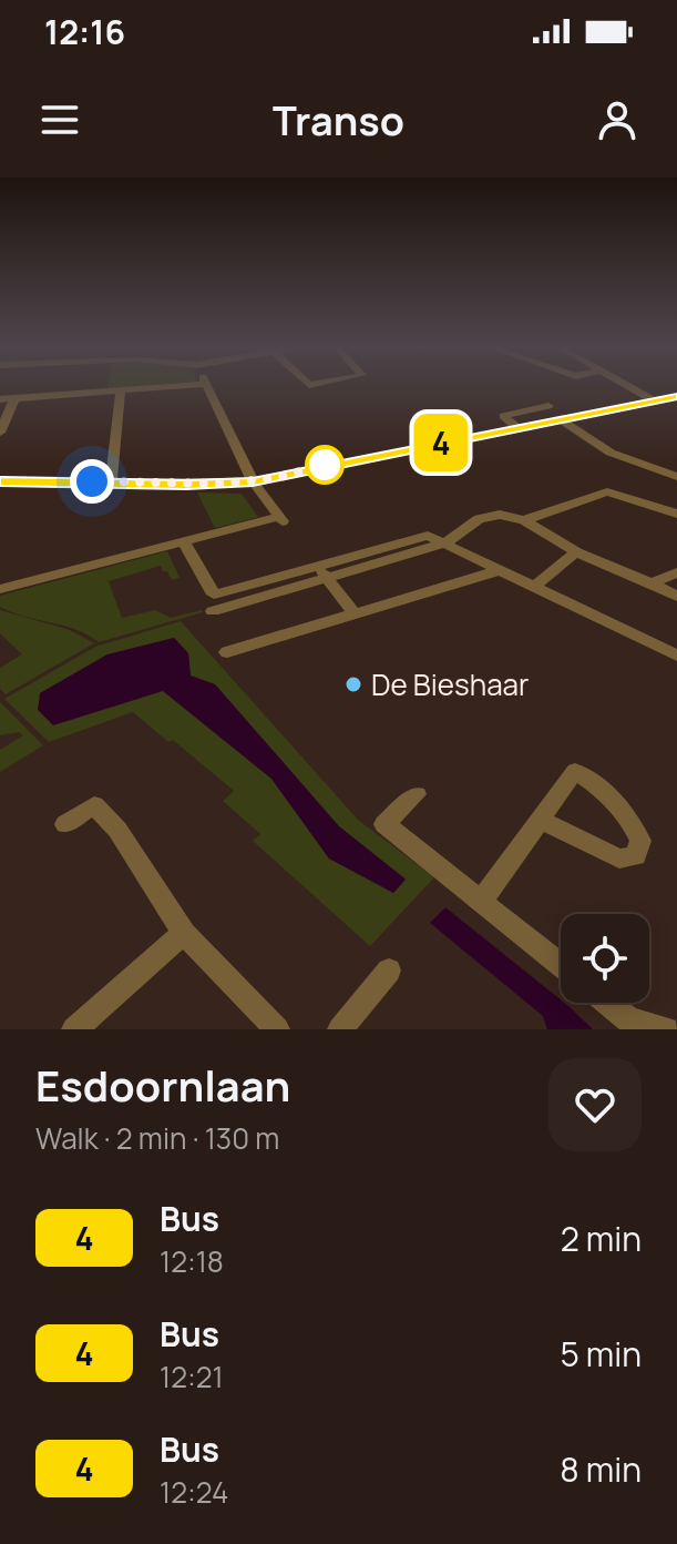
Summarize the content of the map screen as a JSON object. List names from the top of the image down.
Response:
{
  "places": ["De Bieshaar"],
  "lines": ["bus line 4"],
  "page": {
    "status": "12:16",
    "header": "Transo",
    "on_map": "4",
    "heading": ["Esdoornlaan", "Walk · 2 min · 130 m"],
    "list": [
      {
        "mark": "4",
        "name": "Bus",
        "note": "12:18",
        "value": "2 min"
      },
      {
        "mark": "4",
        "name": "Bus",
        "note": "12:21",
        "value": "5 min"
      },
      {
        "mark": "4",
        "name": "Bus",
        "note": "12:24",
        "value": "8 min"
      }
    ]
  }
}
